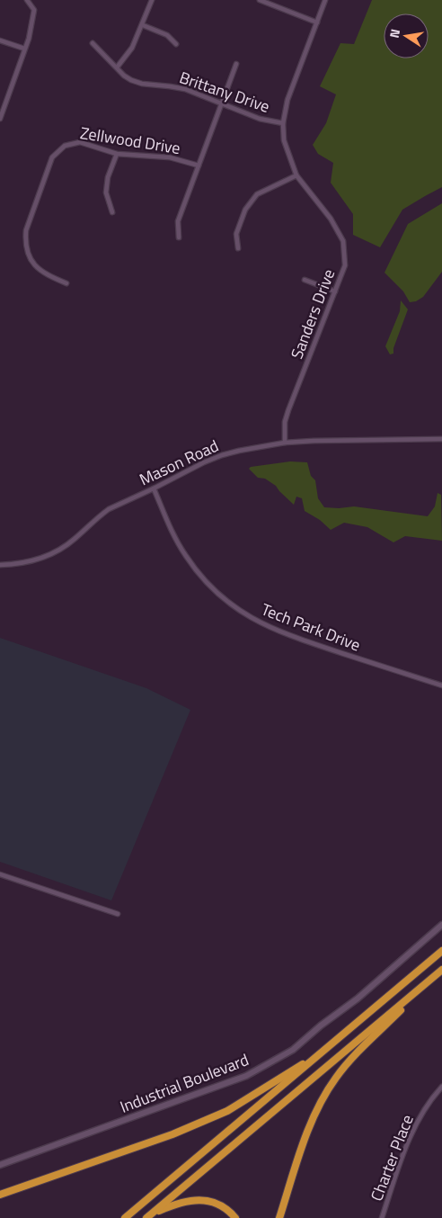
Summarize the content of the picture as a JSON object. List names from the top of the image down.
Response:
{
  "streets": {
    "street": [
      "Brittany Drive",
      "Zellwood Drive",
      "Sanders Drive",
      "Mason Road",
      "Tech Park Drive",
      "Industrial Boulevard",
      "Charter Place"
    ]
  },
  "crossings": [
    ["Brittany Drive", "Sanders Drive"],
    ["Sanders Drive", "Mason Road"],
    ["Mason Road", "Tech Park Drive"]
  ],
  "north": "left"
}
